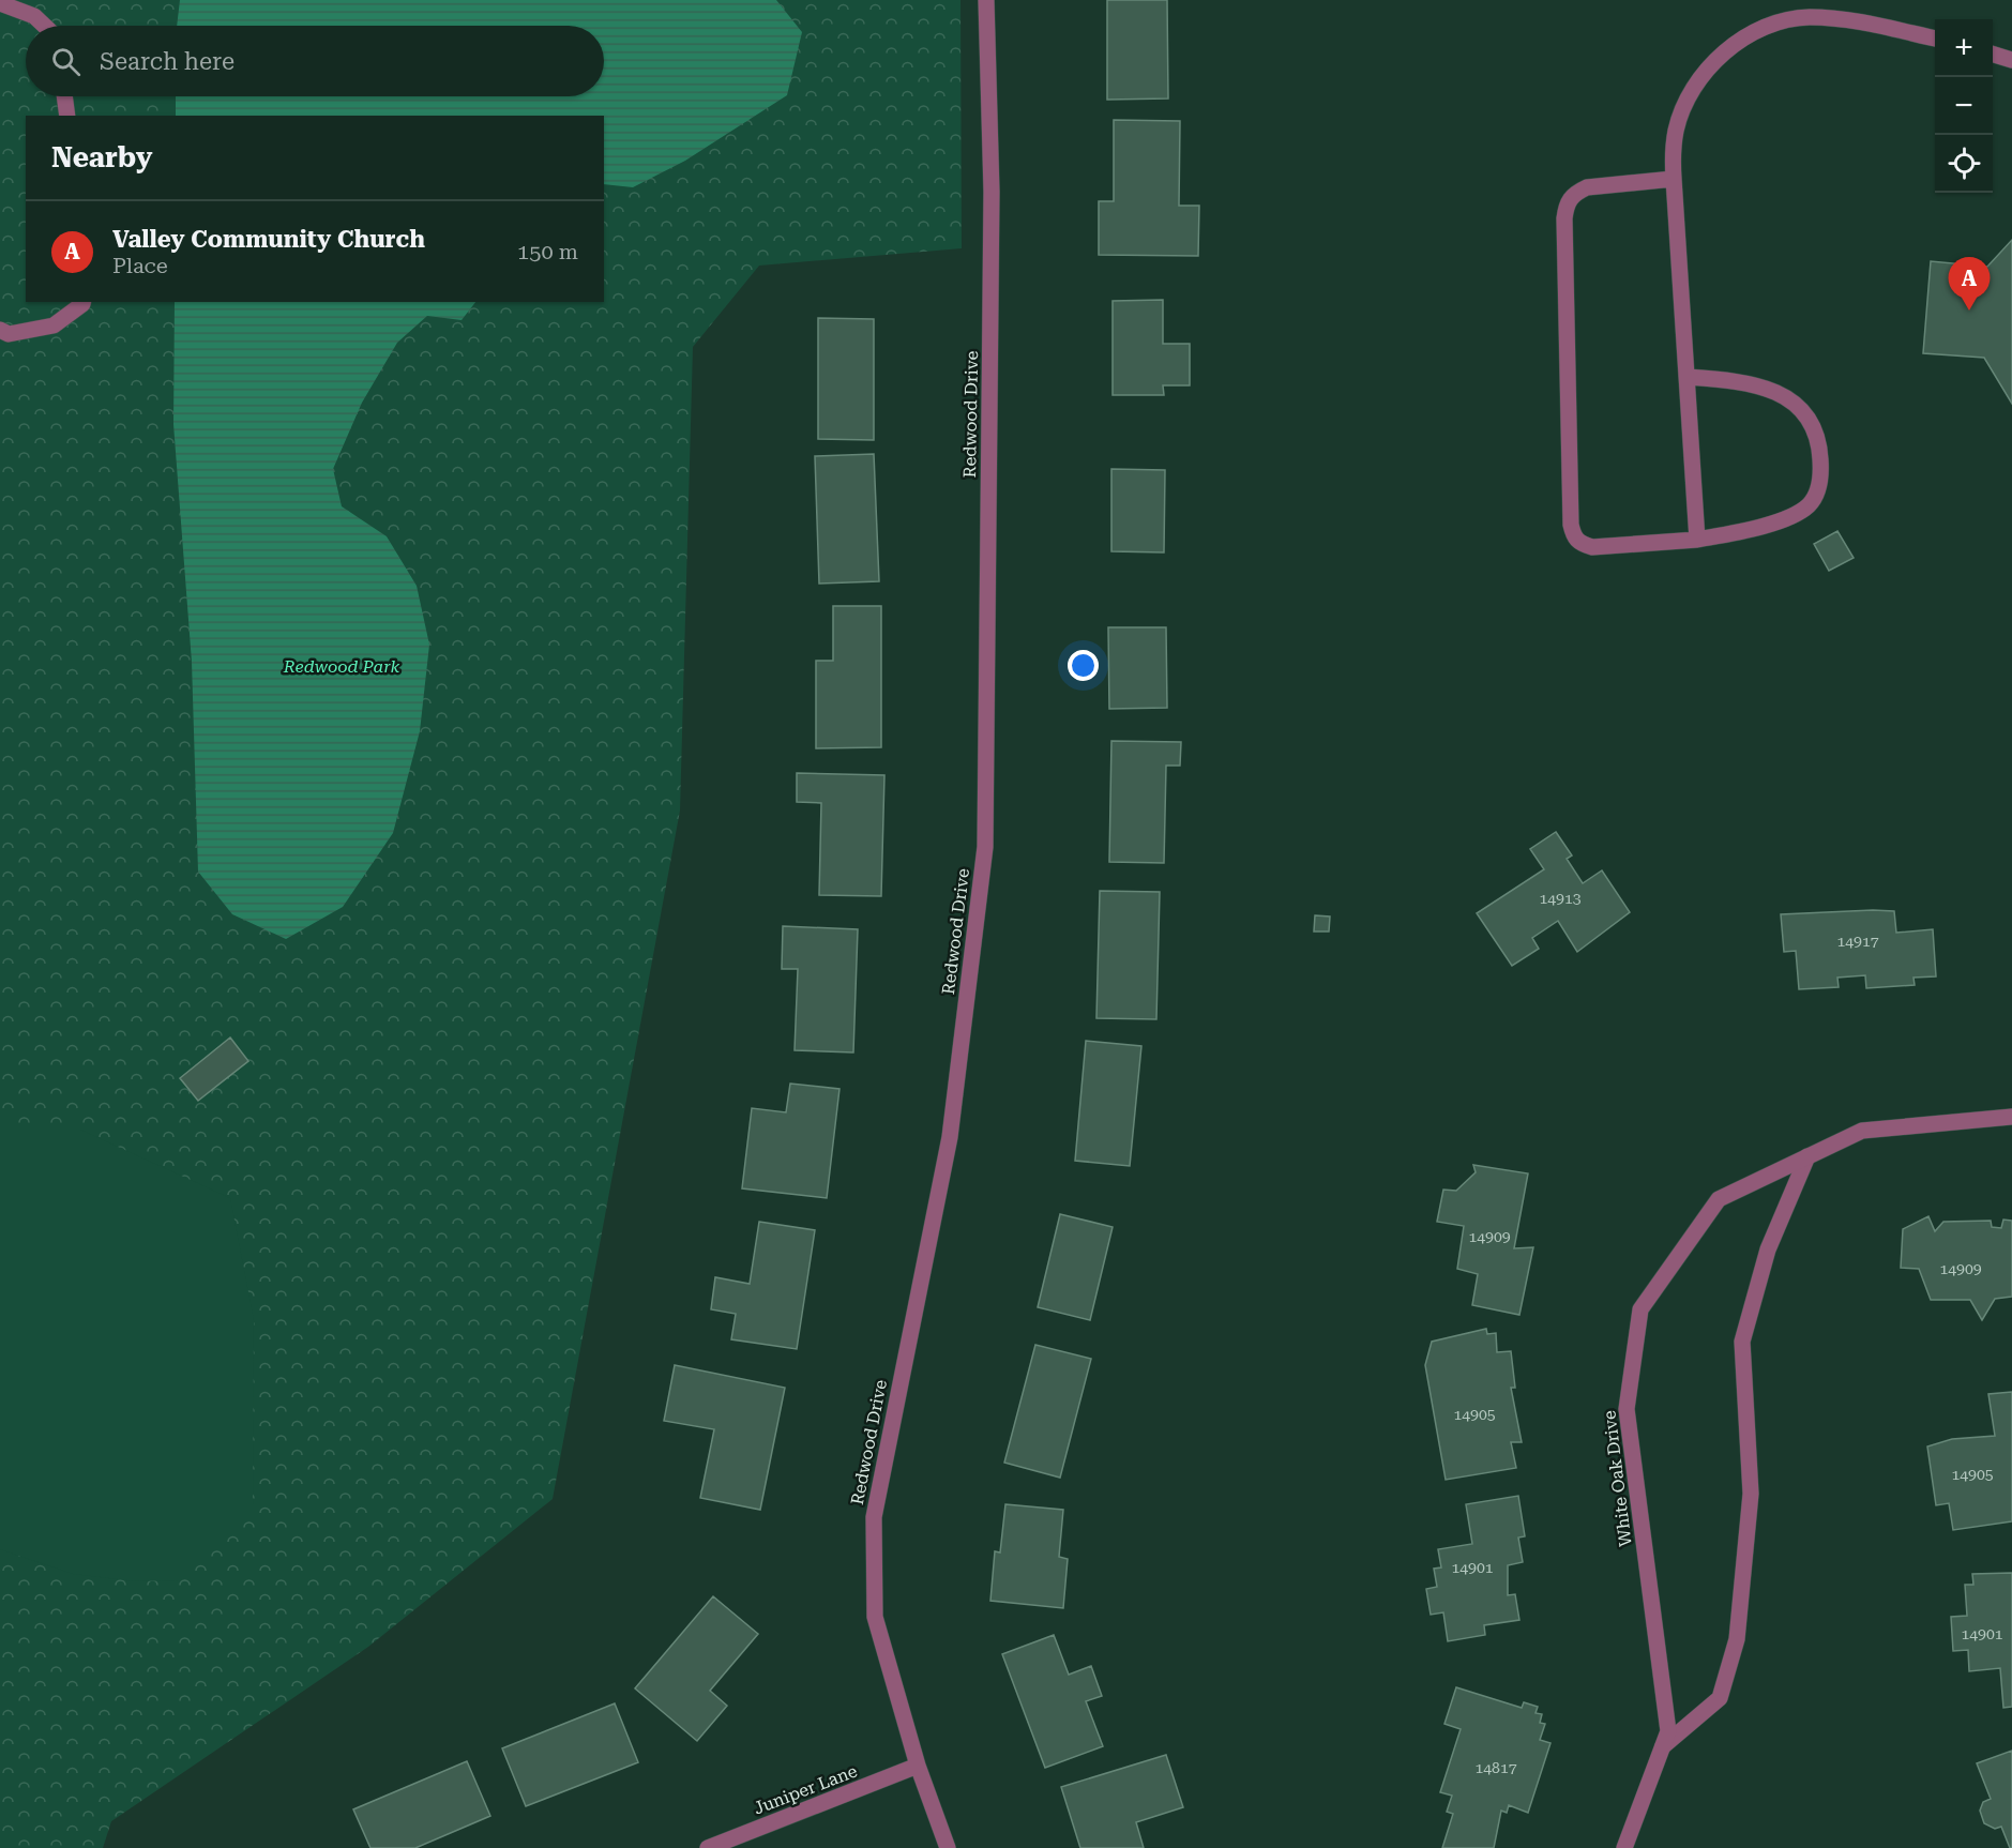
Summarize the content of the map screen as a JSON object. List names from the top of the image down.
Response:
{
  "streets": {
    "street": ["Redwood Drive", "White Oak Drive", "Juniper Lane"]
  },
  "crossings": [
    ["Redwood Drive", "Juniper Lane"]
  ],
  "parks": ["Redwood Park"],
  "house_numbers": [
    "14913",
    "14917",
    "14909",
    "14909",
    "14905",
    "14905",
    "14901",
    "14901",
    "14817"
  ],
  "page": {
    "map_buttons": ["+", "−"],
    "search": "Search here",
    "heading": "Nearby",
    "list": [
      {
        "mark": "A",
        "name": "Valley Community Church",
        "note": "Place",
        "value": "150 m"
      }
    ],
    "pins": "A"
  }
}
